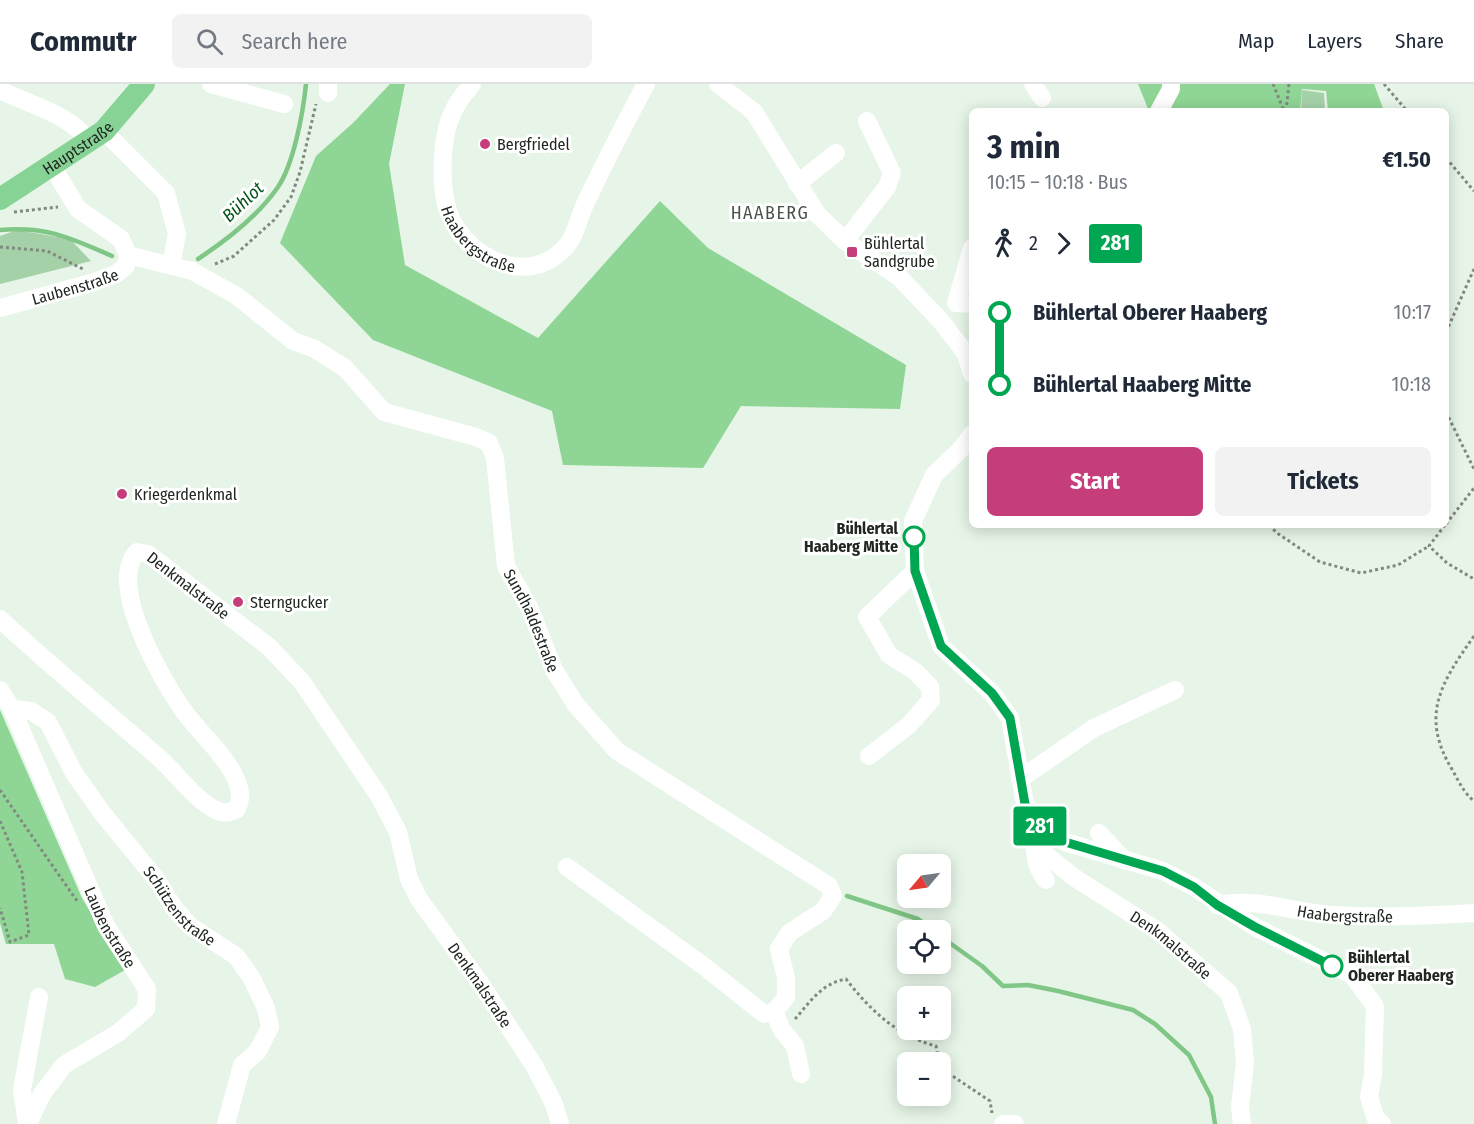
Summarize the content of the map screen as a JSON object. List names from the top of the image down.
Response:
{
  "streets": {
    "main road": ["Hauptstraße"],
    "street": [
      "Haabergstraße",
      "Laubenstraße",
      "Denkmalstraße",
      "Sundhaldestraße",
      "Schützenstraße"
    ]
  },
  "crossings": [
    ["Hauptstraße", "Laubenstraße"],
    ["Laubenstraße", "Sundhaldestraße"],
    ["Laubenstraße", "Schützenstraße"]
  ],
  "districts": ["HAABERG"],
  "water": ["Bühlot"],
  "places": {
    "other": [
      "Bergfriedel",
      "Kriegerdenkmal",
      "Bühlertal Haaberg Mitte",
      "Sterngucker",
      "Bühlertal Oberer Haaberg"
    ],
    "transit": ["Bühlertal Sandgrube"]
  },
  "lines": ["bus line 281"],
  "north": "bottom left",
  "page": {
    "header": "Commutr",
    "search": "Search here",
    "nav": ["Map", "Layers", "Share"],
    "on_map": "281",
    "heading": ["3 min", "10:15 – 10:18 · Bus", "€1.50"],
    "legs": ["2", "281"],
    "list": [
      {
        "name": "Bühlertal Oberer Haaberg",
        "value": "10:17"
      },
      {
        "name": "Bühlertal Haaberg Mitte",
        "value": "10:18"
      }
    ],
    "buttons": ["Start", "Tickets"],
    "map_buttons": ["+", "−"]
  }
}
